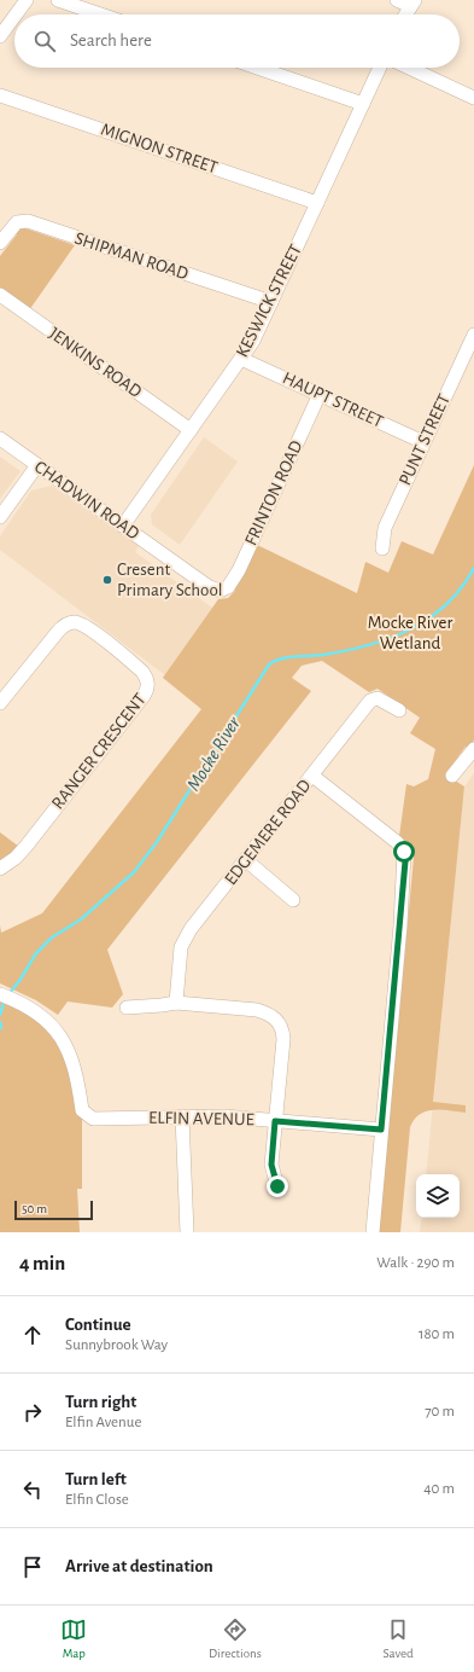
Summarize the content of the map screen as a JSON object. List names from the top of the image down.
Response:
{
  "streets": {
    "street": [
      "MIGNON STREET",
      "SHIPMAN ROAD",
      "KESWICK STREET",
      "JENKINS ROAD",
      "HAUPT STREET",
      "PUNT STREET",
      "FRINTON ROAD",
      "CHADWIN ROAD",
      "RANGER CRESCENT",
      "EDGEMERE ROAD",
      "ELFIN AVENUE"
    ]
  },
  "crossings": [
    ["MIGNON STREET", "KESWICK STREET"],
    ["SHIPMAN ROAD", "KESWICK STREET"],
    ["KESWICK STREET", "JENKINS ROAD"],
    ["KESWICK STREET", "HAUPT STREET"],
    ["KESWICK STREET", "CHADWIN ROAD"],
    ["HAUPT STREET", "PUNT STREET"],
    ["HAUPT STREET", "FRINTON ROAD"],
    ["FRINTON ROAD", "CHADWIN ROAD"]
  ],
  "water": ["Mocke River"],
  "parks": ["Mocke River Wetland"],
  "places": ["Cresent Primary School"],
  "scale_bar": "50 m",
  "page": {
    "search": "Search here",
    "scale": "50 m",
    "heading": ["4 min", "Walk · 290 m"],
    "list": [
      ["Continue", "Sunnybrook Way", "180 m"],
      ["Turn right", "Elfin Avenue", "70 m"],
      ["Turn left", "Elfin Close", "40 m"],
      "Arrive at destination"
    ],
    "nav": ["Map", "Directions", "Saved"]
  }
}
